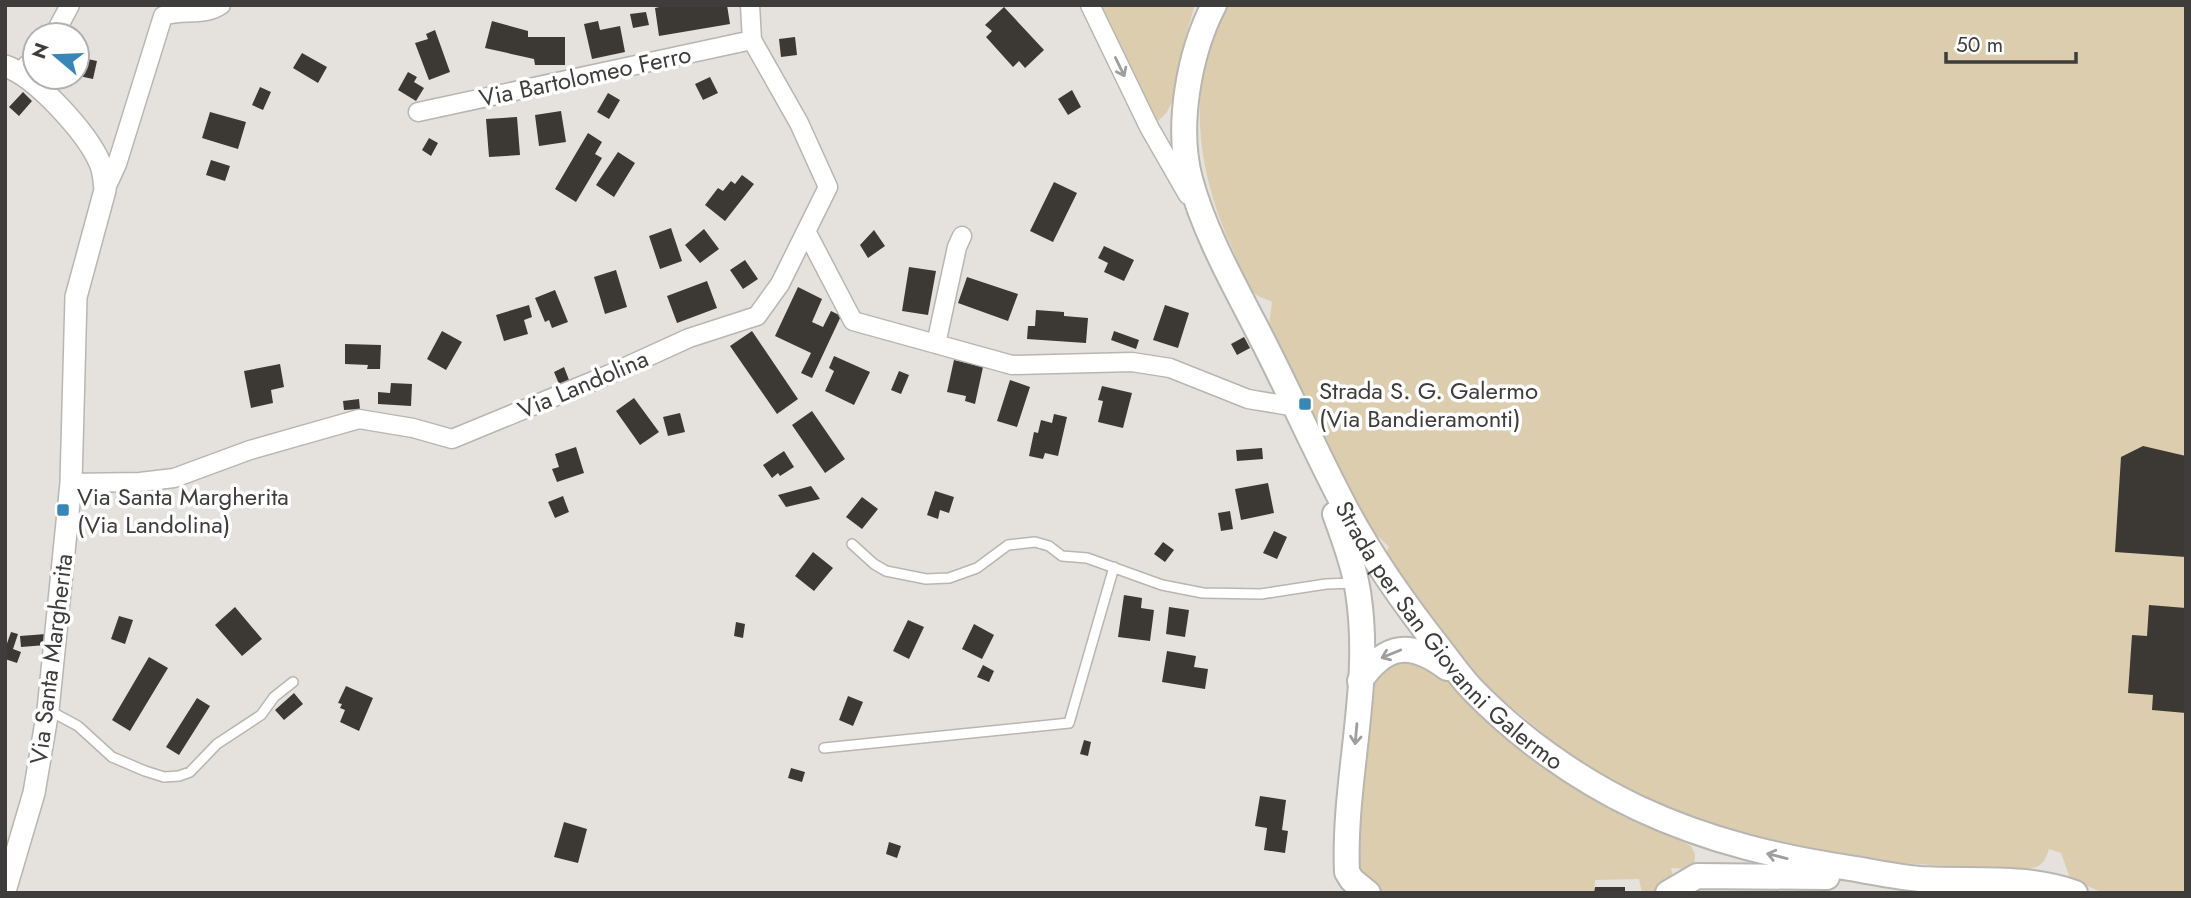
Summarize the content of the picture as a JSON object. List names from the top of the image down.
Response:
{
  "streets": {
    "main road": ["Strada per San Giovanni Galermo"],
    "street": ["Via Bartolomeo Ferro", "Via Landolina", "Via Santa Margherita"]
  },
  "crossings": [
    ["Via Bartolomeo Ferro", "Via Landolina"],
    ["Via Landolina", "Via Santa Margherita"]
  ],
  "places": {
    "transit": ["Strada S. G. Galermo (Via Bandieramonti)", "Via Santa Margherita (Via Landolina)"]
  },
  "scale_bar": "50 m",
  "north": "left"
}
